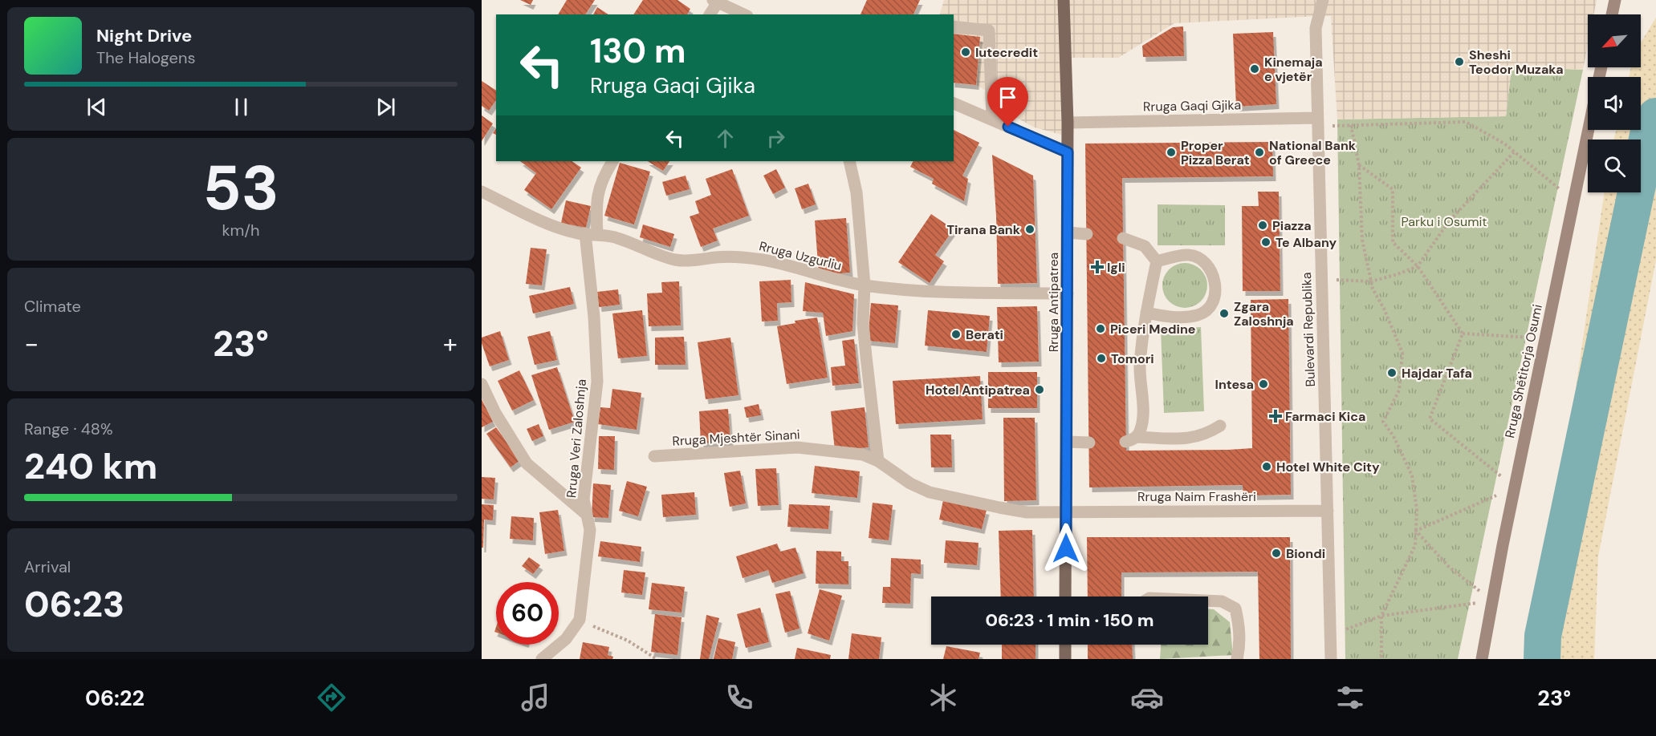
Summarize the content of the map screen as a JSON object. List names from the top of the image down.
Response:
{
  "streets": {
    "main road": ["Rruga Antipatrea", "Rruga Shëtitorja Osumi"],
    "street": [
      "Rruga Gaqi Gjika",
      "Rruga Uzgurliu",
      "Bulevardi Republika",
      "Rruga Mjeshtër Sinani",
      "Rruga Veri Zaloshnja",
      "Rruga Naim Frashëri"
    ]
  },
  "crossings": [
    ["Rruga Gaqi Gjika", "Rruga Antipatrea"],
    ["Rruga Gaqi Gjika", "Bulevardi Republika"],
    ["Rruga Uzgurliu", "Rruga Antipatrea"],
    ["Rruga Uzgurliu", "Rruga Veri Zaloshnja"],
    ["Rruga Antipatrea", "Rruga Mjeshtër Sinani"],
    ["Rruga Antipatrea", "Rruga Naim Frashëri"],
    ["Bulevardi Republika", "Rruga Naim Frashëri"],
    ["Rruga Mjeshtër Sinani", "Rruga Naim Frashëri"]
  ],
  "parks": ["Parku i Osumit"],
  "places": {
    "other": [
      "Iutecredit",
      "Sheshi Teodor Muzaka",
      "Kinemaja e vjetër",
      "Proper Pizza Berat",
      "National Bank of Greece",
      "Piazza",
      "Tirana Bank",
      "Te Albany",
      "Zgara Zaloshnja",
      "Piceri Medine",
      "Berati",
      "Tomori",
      "Hajdar Tafa",
      "Intesa",
      "Hotel Antipatrea",
      "Hotel White City",
      "Biondi"
    ],
    "health": ["Igli", "Farmaci Kica"]
  },
  "north": "bottom left",
  "page": {
    "turn": ["130 m", "Rruga Gaqi Gjika"],
    "song": ["Night Drive", "The Halogens"],
    "tile": [
      ["53", "km/h"],
      "Climate",
      ["Range · 48%", "240 km"],
      ["Arrival", "06:23"]
    ],
    "heat": ["−", "23°", "+"],
    "limit": "60",
    "trip": "06:23 · 1 min · 150 m",
    "tabs": ["06:22", "23°"]
  }
}
